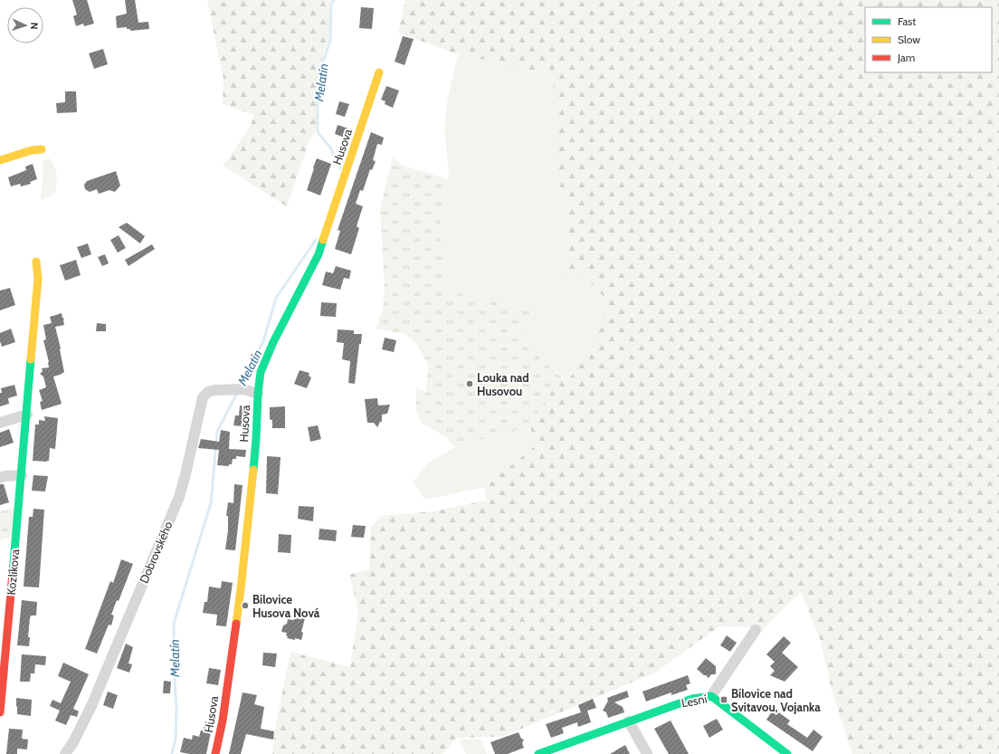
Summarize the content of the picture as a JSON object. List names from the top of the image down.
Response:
{
  "streets": {
    "street": [
      "Husova",
      "Dobrovského",
      "Kozlíkova",
      "Lesní"
    ]
  },
  "crossings": [
    ["Husova", "Dobrovského"]
  ],
  "water": ["Melatín"],
  "places": {
    "other": ["Louka nad Husovou", "Bílovice Husova Nová"],
    "transit": ["Bílovice nad Svitavou, Vojanka"]
  },
  "legend": ["Fast", "Slow", "Jam"],
  "north": "right"
}
